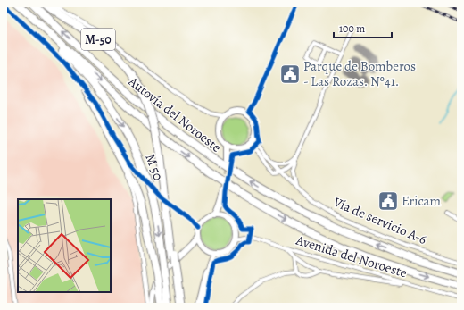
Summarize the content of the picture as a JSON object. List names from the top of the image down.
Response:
{
  "streets": {
    "highway": ["M-50", "Autovía del Noroeste", "M 50"],
    "street": ["Vía de servicio A-6", "Avenida del Noroeste"]
  },
  "places": {
    "public building": ["Parque de Bomberos - Las Rozas. Nº41.", "Ericam"]
  },
  "scale_bar": "100 m"
}
